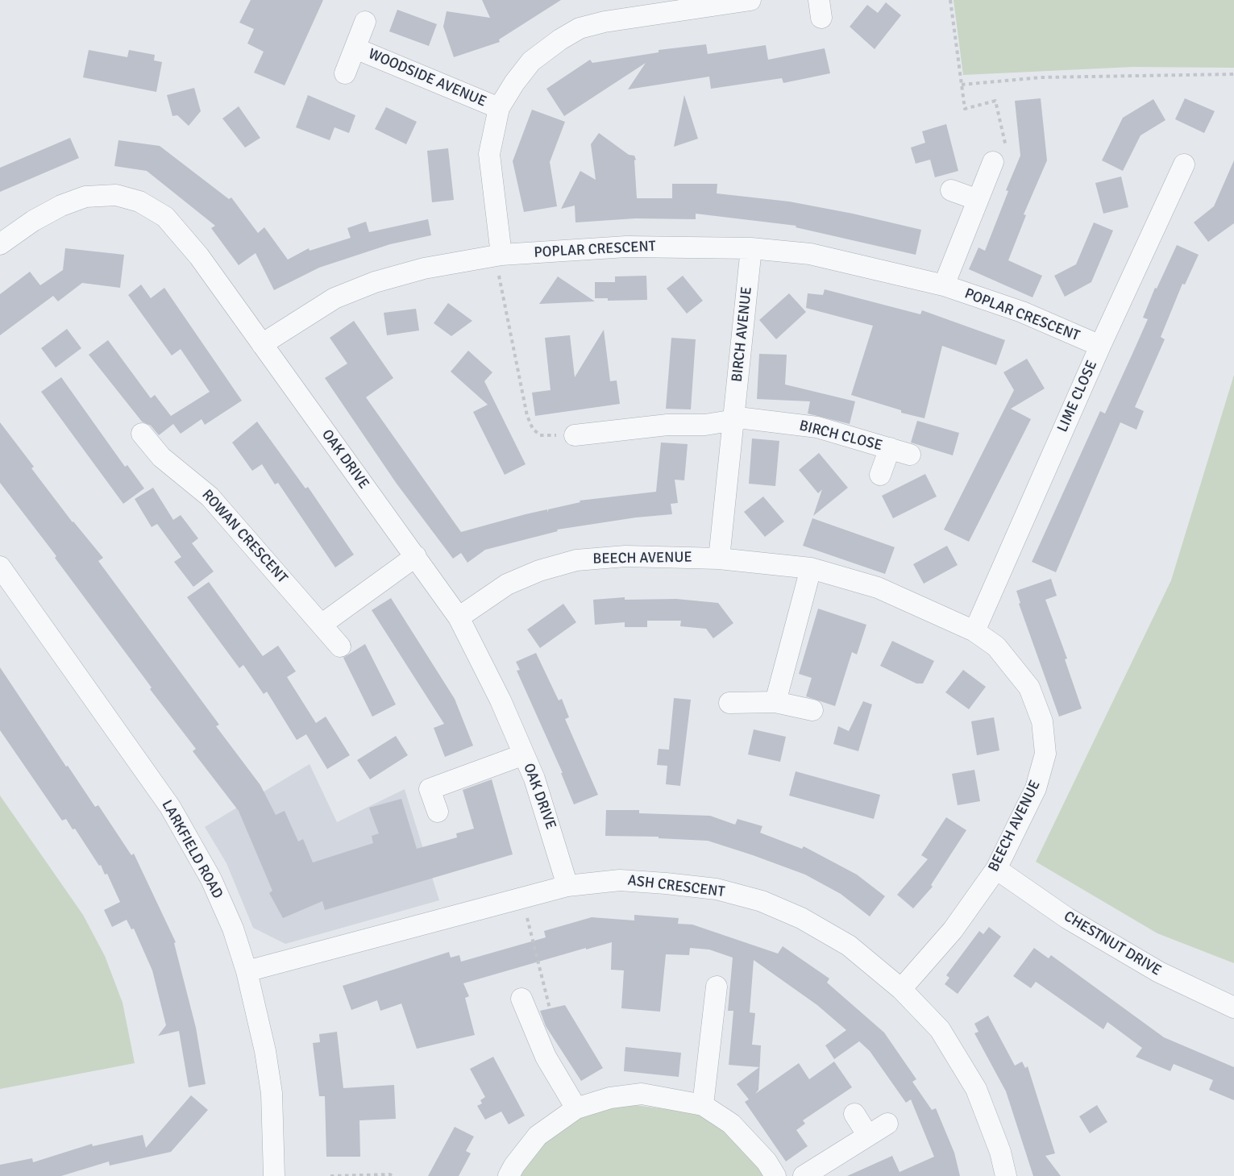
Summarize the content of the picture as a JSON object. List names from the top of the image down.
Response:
{
  "streets": {
    "street": [
      "WOODSIDE AVENUE",
      "POPLAR CRESCENT",
      "BIRCH AVENUE",
      "LIME CLOSE",
      "BIRCH CLOSE",
      "OAK DRIVE",
      "ROWAN CRESCENT",
      "BEECH AVENUE",
      "LARKFIELD ROAD",
      "ASH CRESCENT",
      "CHESTNUT DRIVE"
    ]
  },
  "crossings": [
    ["WOODSIDE AVENUE", "POPLAR CRESCENT"],
    ["POPLAR CRESCENT", "BIRCH AVENUE"],
    ["POPLAR CRESCENT", "LIME CLOSE"],
    ["POPLAR CRESCENT", "OAK DRIVE"],
    ["BIRCH AVENUE", "BIRCH CLOSE"],
    ["BIRCH AVENUE", "BEECH AVENUE"],
    ["LIME CLOSE", "BEECH AVENUE"],
    ["OAK DRIVE", "BEECH AVENUE"],
    ["OAK DRIVE", "ASH CRESCENT"],
    ["BEECH AVENUE", "ASH CRESCENT"],
    ["BEECH AVENUE", "CHESTNUT DRIVE"],
    ["LARKFIELD ROAD", "ASH CRESCENT"]
  ]
}
